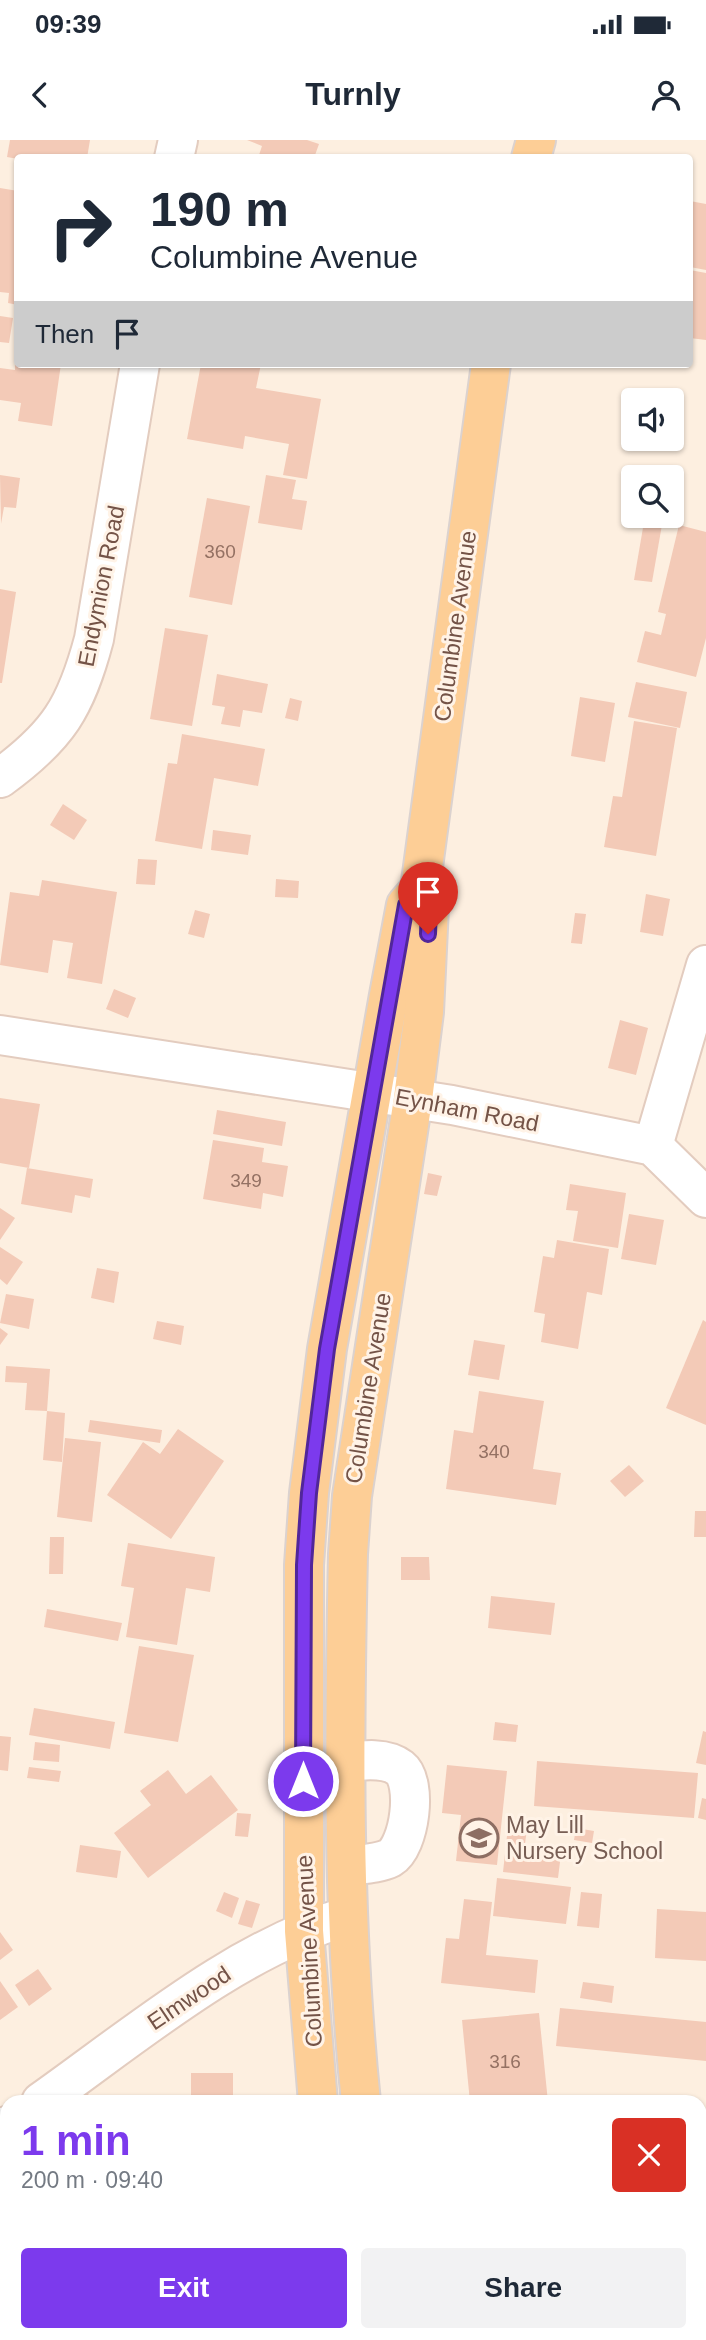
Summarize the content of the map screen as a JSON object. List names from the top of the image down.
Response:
{
  "streets": {
    "main road": ["Columbine Avenue"],
    "street": ["Endymion Road", "Eynham Road", "Elmwood"]
  },
  "crossings": [
    ["Columbine Avenue", "Eynham Road"],
    ["Columbine Avenue", "Elmwood"]
  ],
  "places": {
    "school or university": ["May Lill Nursery School"]
  },
  "house_numbers": [
    "360",
    "349",
    "340",
    "316"
  ],
  "page": {
    "status": "09:39",
    "header": "Turnly",
    "turn": ["190 m", "Columbine Avenue"],
    "then": "Then",
    "heading": ["1 min", "200 m · 09:40"],
    "buttons": ["Exit", "Share"]
  }
}
